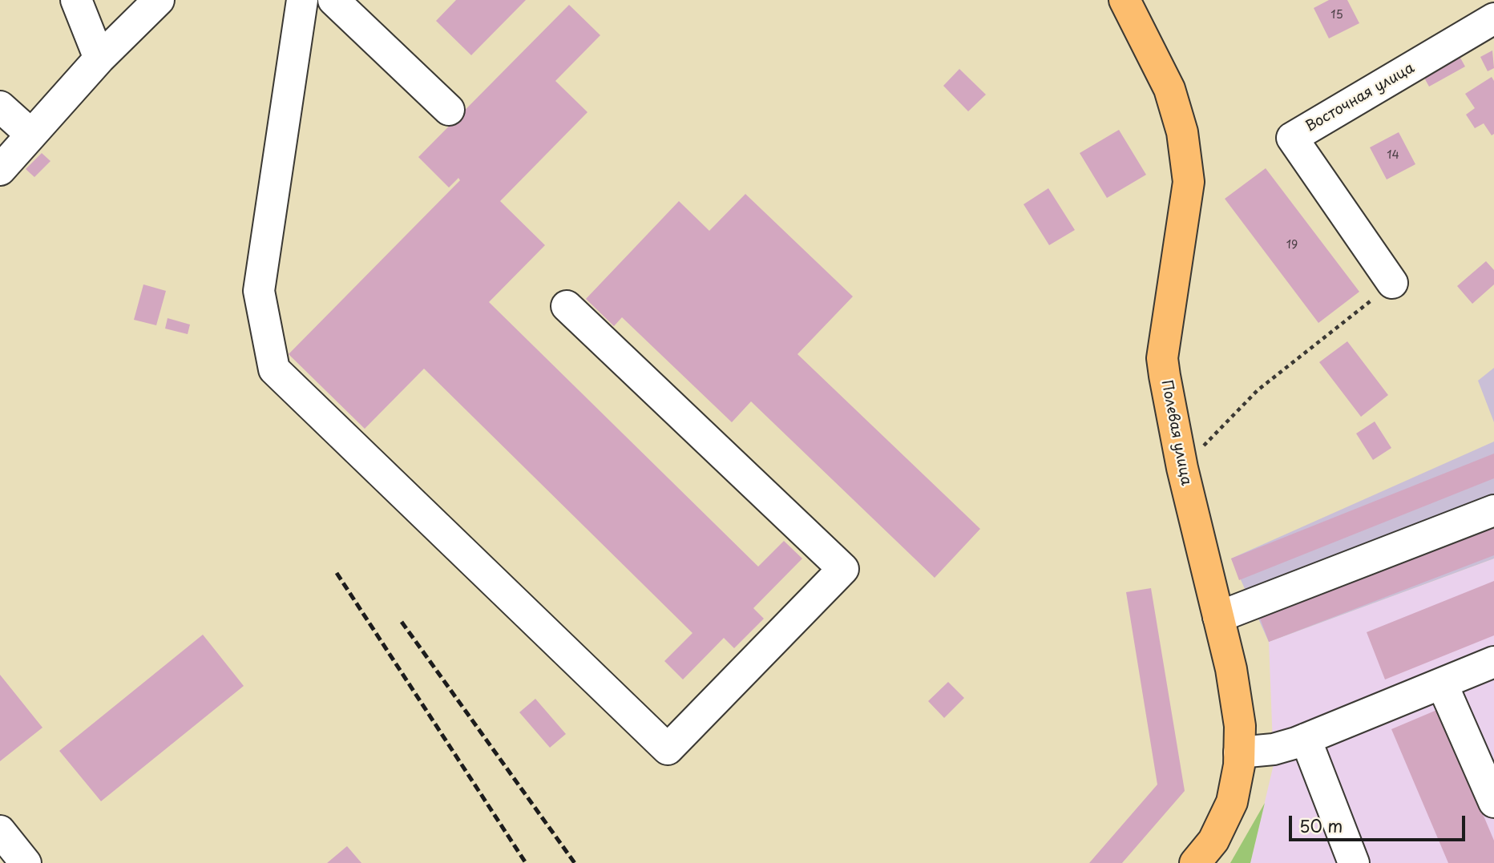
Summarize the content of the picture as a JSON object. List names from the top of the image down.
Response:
{
  "streets": {
    "main road": ["Полевая улица"],
    "street": ["Восточная улица"]
  },
  "house_numbers": ["15", "14", "19"],
  "scale_bar": "50 m"
}
